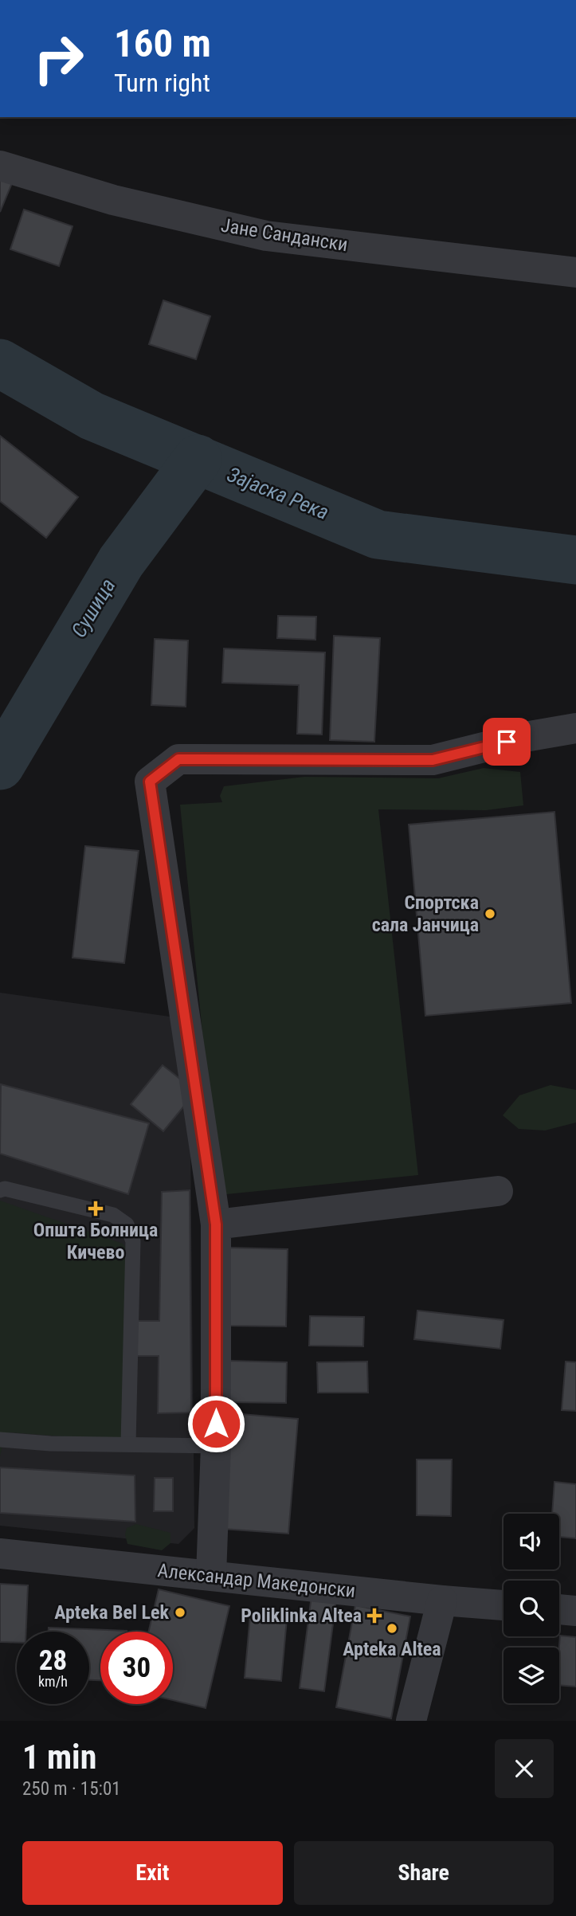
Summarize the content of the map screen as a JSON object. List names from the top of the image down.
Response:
{
  "streets": {
    "street": ["Јане Сандански", "Александар Македонски"]
  },
  "water": ["Зајаска Река", "Сушица"],
  "places": {
    "other": ["Спортска сала Јанчица", "Apteka Bel Lek", "Apteka Altea"],
    "health": ["Општа Болница Кичево", "Poliklinka Altea"]
  },
  "page": {
    "turn": ["160 m", "Turn right"],
    "speed": "28 km/h",
    "limit": "30",
    "heading": ["1 min", "250 m · 15:01"],
    "buttons": ["Exit", "Share"]
  }
}
